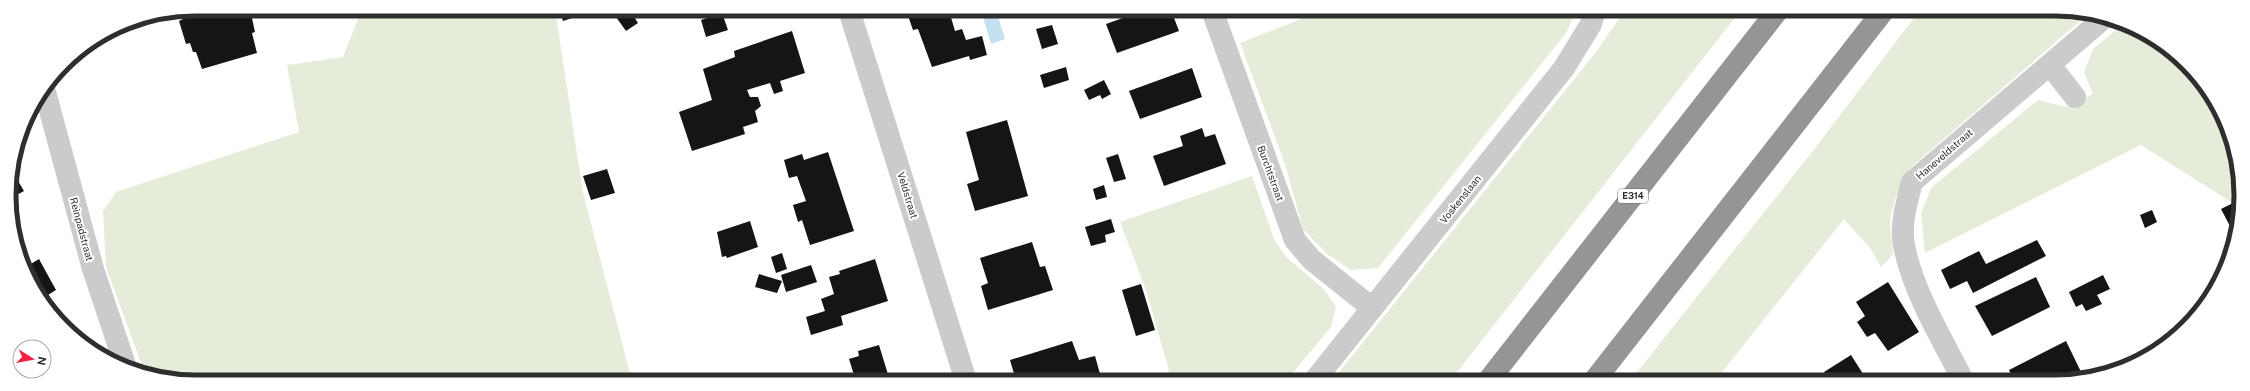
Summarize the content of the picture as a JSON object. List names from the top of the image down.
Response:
{
  "streets": {
    "highway": ["E314"],
    "street": [
      "Haneveldstraat",
      "Burchtstraat",
      "Veldstraat",
      "Voskenslaan",
      "Reinpadstraat"
    ]
  },
  "crossings": [
    ["Burchtstraat", "Voskenslaan"]
  ],
  "north": "right"
}
